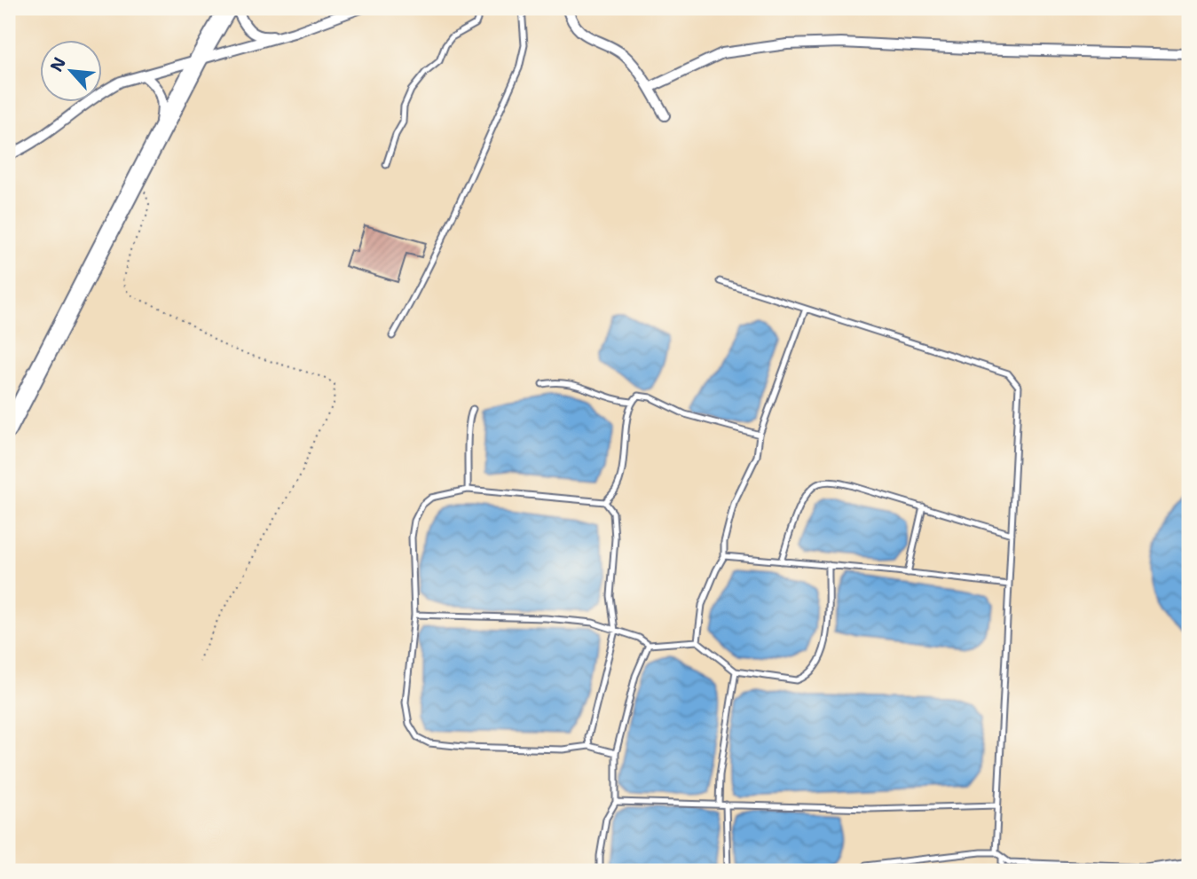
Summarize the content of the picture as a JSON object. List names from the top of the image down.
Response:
{
  "north": "top left"
}
